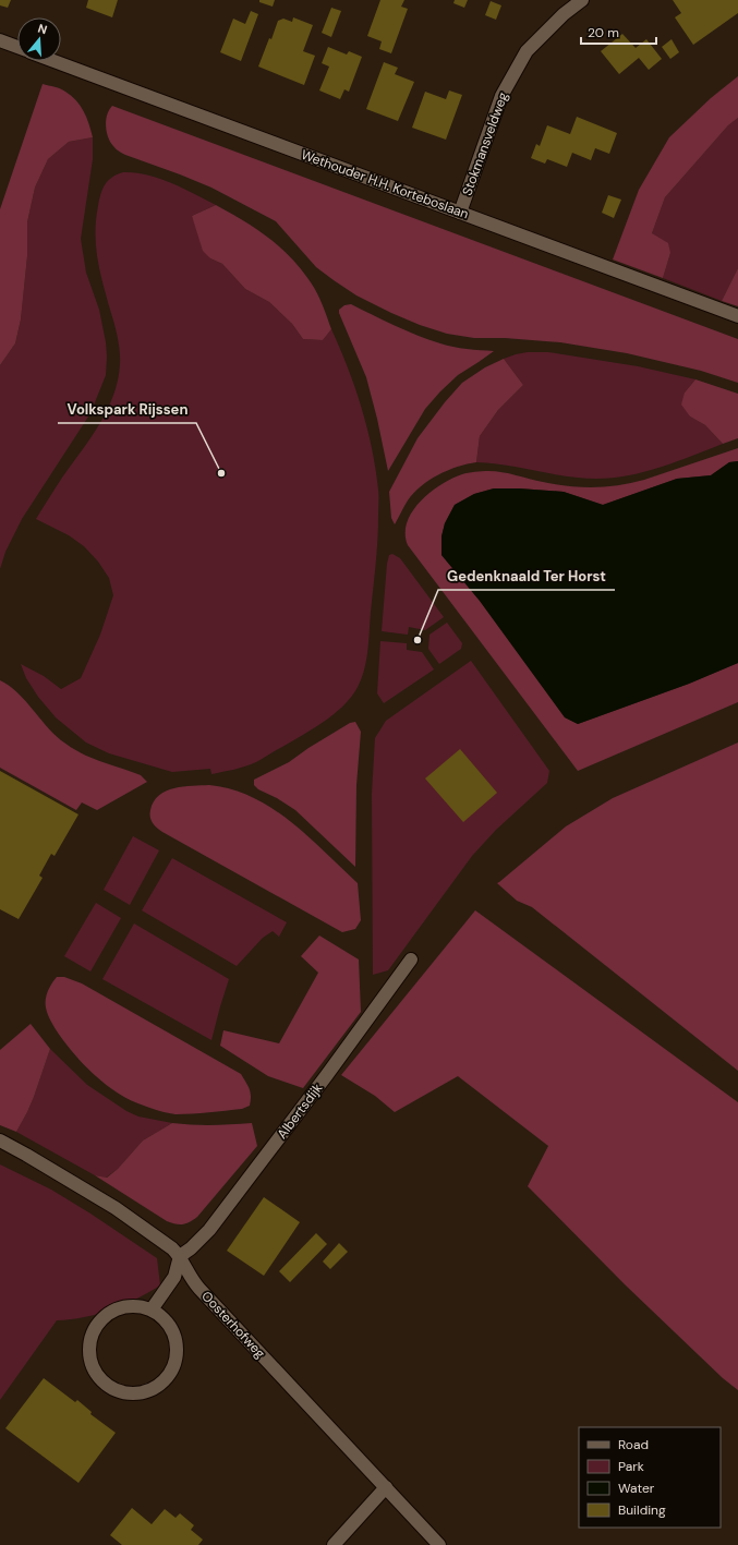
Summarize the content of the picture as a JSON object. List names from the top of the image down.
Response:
{
  "streets": {
    "street": [
      "Stokmansveldweg",
      "Wethouder H.H. Korteboslaan",
      "Albertsdijk",
      "Oosterhofweg"
    ]
  },
  "crossings": [
    ["Stokmansveldweg", "Wethouder H.H. Korteboslaan"],
    ["Albertsdijk", "Oosterhofweg"]
  ],
  "places": ["Volkspark Rijssen", "Gedenknaald Ter Horst"],
  "legend": [
    "Road",
    "Park",
    "Water",
    "Building"
  ],
  "scale_bar": "20 m",
  "north": "top"
}
